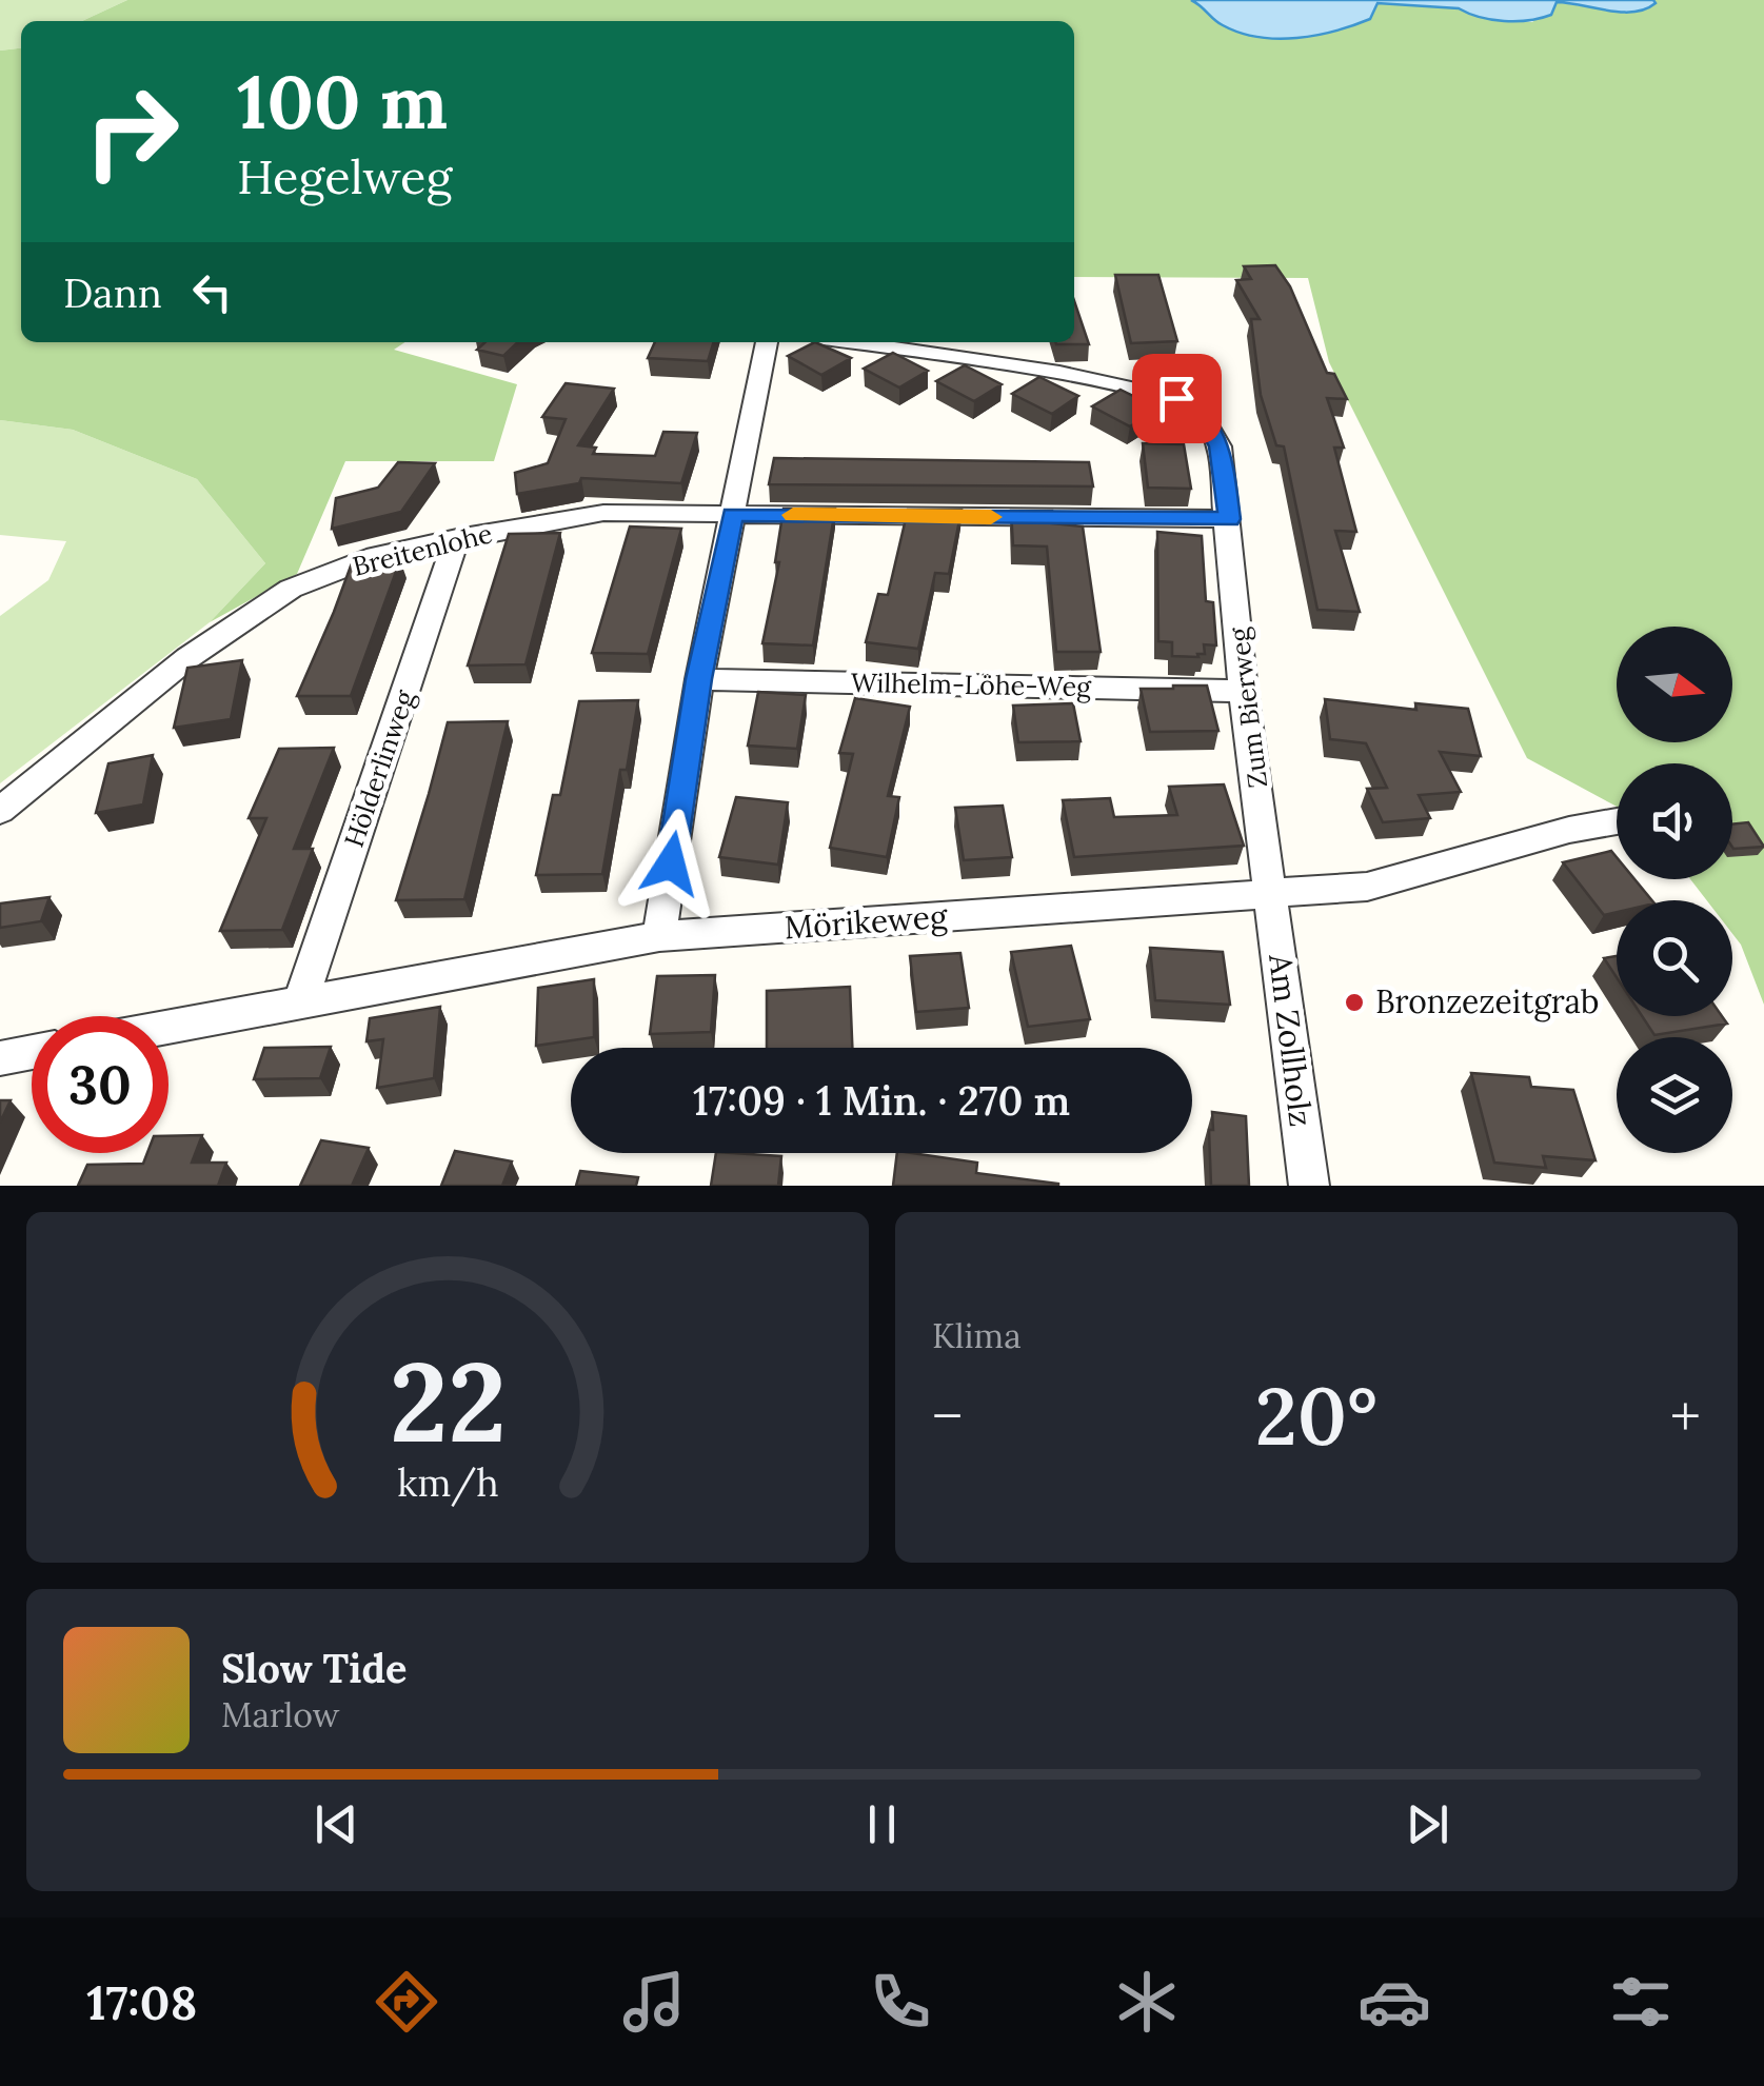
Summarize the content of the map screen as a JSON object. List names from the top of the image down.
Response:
{
  "streets": {
    "street": [
      "Breitenlohe",
      "Wilhelm-Löhe-Weg",
      "Zum Bierweg",
      "Hölderlinweg",
      "Mörikeweg",
      "Am Zollholz"
    ]
  },
  "crossings": [
    ["Breitenlohe", "Zum Bierweg"],
    ["Breitenlohe", "Hölderlinweg"],
    ["Wilhelm-Löhe-Weg", "Zum Bierweg"],
    ["Zum Bierweg", "Mörikeweg"],
    ["Zum Bierweg", "Am Zollholz"],
    ["Hölderlinweg", "Mörikeweg"],
    ["Mörikeweg", "Am Zollholz"]
  ],
  "places": ["Bronzezeitgrab"],
  "north": "right",
  "page": {
    "turn": ["100 m", "Hegelweg"],
    "then": "Dann",
    "limit": "30",
    "trip": "17:09 · 1 Min. · 270 m",
    "tile": "Klima",
    "heat": ["−", "20°", "+"],
    "song": ["Slow Tide", "Marlow"],
    "tabs": "17:08",
    "gauge": ["22", "km/h"]
  }
}
